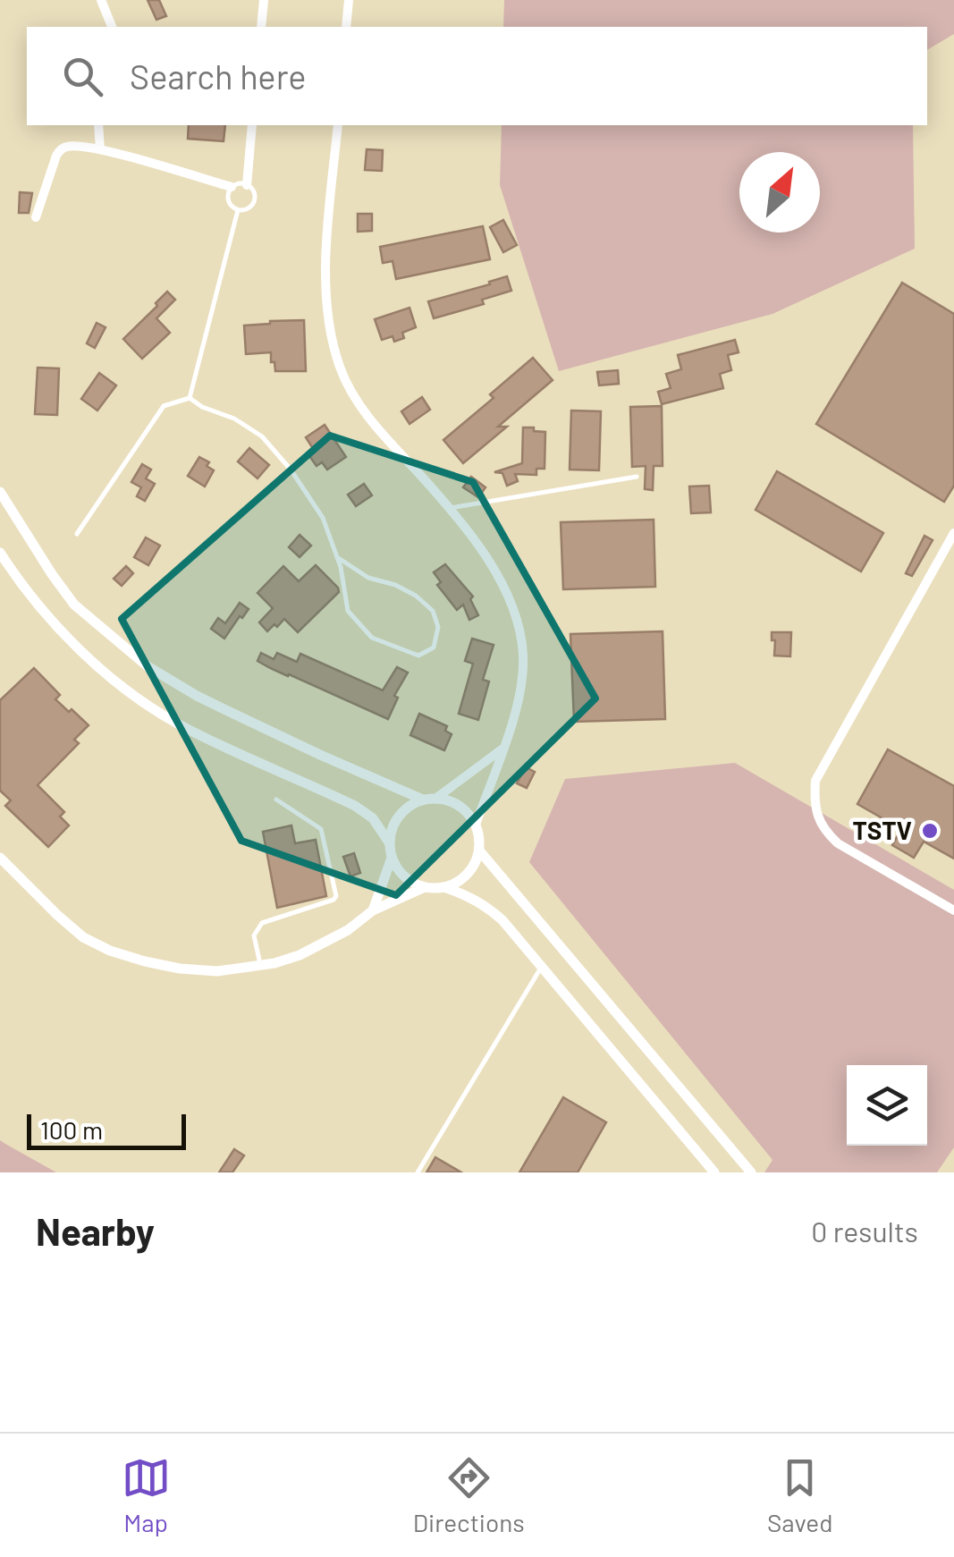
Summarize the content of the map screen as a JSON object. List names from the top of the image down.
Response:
{
  "places": ["TSTV"],
  "scale_bar": "100 m",
  "north": "top right",
  "page": {
    "search": "Search here",
    "scale": "100 m",
    "heading": ["Nearby", "0 results"],
    "nav": ["Map", "Directions", "Saved"]
  }
}
